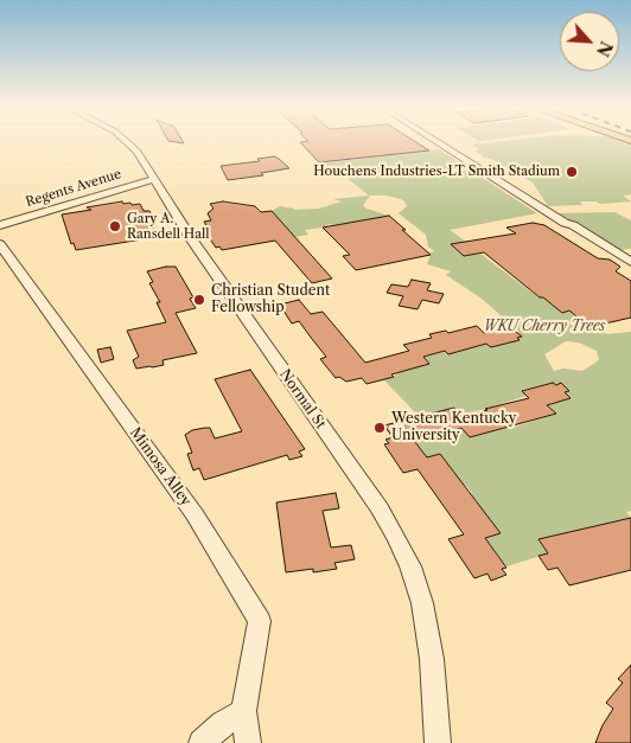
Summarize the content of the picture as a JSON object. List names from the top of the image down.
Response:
{
  "streets": {
    "street": ["Regents Avenue", "Normal St", "Mimosa Alley"]
  },
  "crossings": [
    ["Regents Avenue", "Normal St"]
  ],
  "parks": ["WKU Cherry Trees"],
  "places": [
    "Houchens Industries-LT Smith Stadium",
    "Gary A. Ransdell Hall",
    "Christian Student Fellowship",
    "Western Kentucky University"
  ],
  "north": "bottom right"
}
